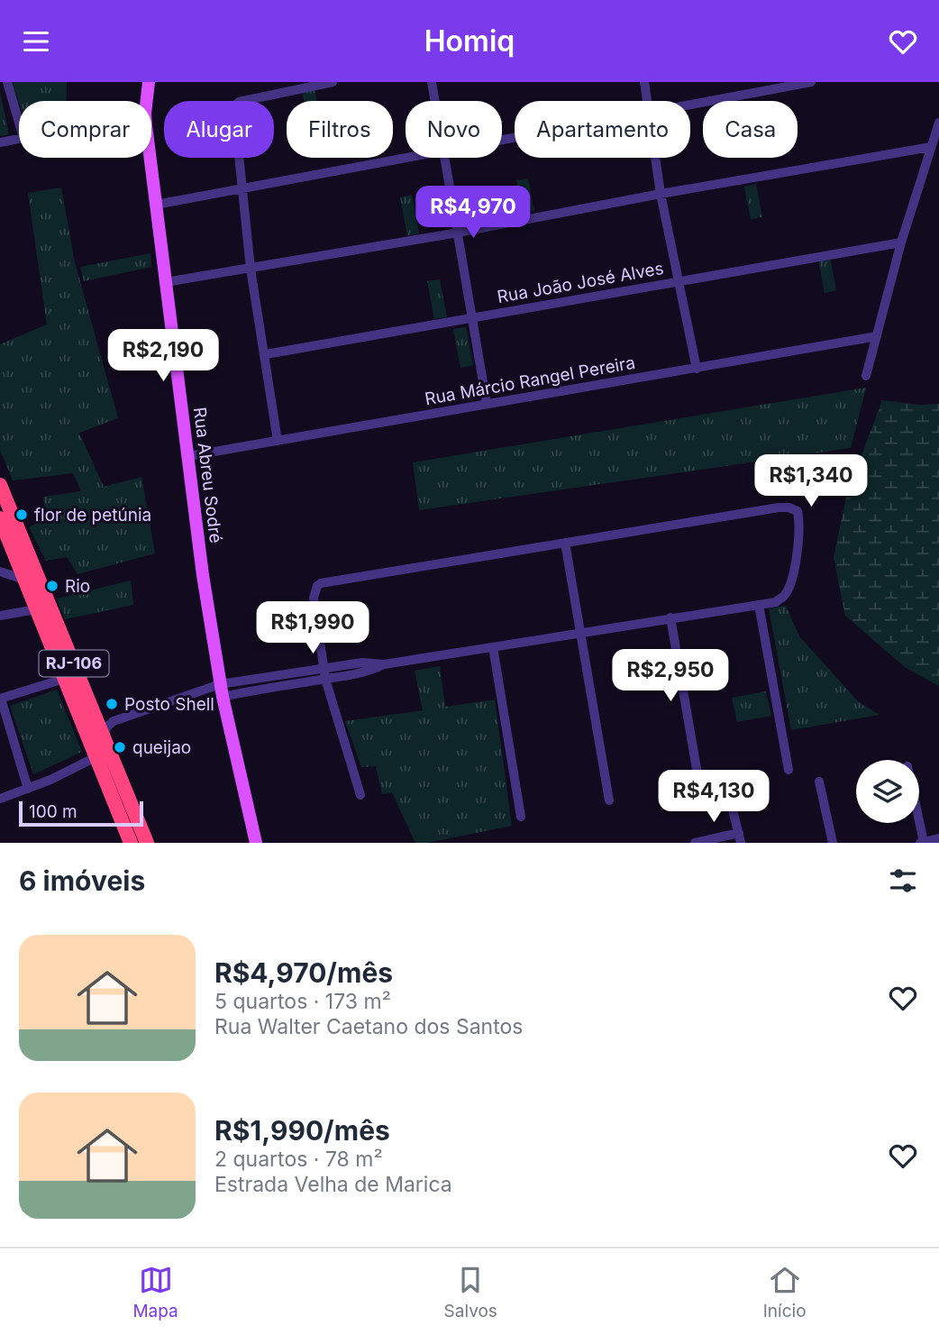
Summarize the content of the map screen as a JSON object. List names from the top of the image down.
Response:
{
  "streets": {
    "highway": ["RJ-106"],
    "main road": ["Rua Abreu Sodré"],
    "street": ["Rua João José Alves", "Rua Márcio Rangel Pereira"]
  },
  "crossings": [
    ["Rua Márcio Rangel Pereira", "Rua Abreu Sodré"]
  ],
  "places": [
    "flor de petúnia",
    "Rio",
    "Posto Shell",
    "queijao"
  ],
  "scale_bar": "100 m",
  "page": {
    "header": "Homiq",
    "chip": [
      "Comprar",
      "Alugar",
      "Filtros",
      "Novo",
      "Apartamento",
      "Casa"
    ],
    "price": [
      "R$4,970",
      "R$2,190",
      "R$1,340",
      "R$1,990",
      "R$2,950",
      "R$4,130"
    ],
    "scale": "100 m",
    "heading": "6 imóveis",
    "list": [
      {
        "name": "R$4,970/mês",
        "note": "5 quartos · 173 m² · Rua Walter Caetano dos Santos"
      },
      {
        "name": "R$1,990/mês",
        "note": "2 quartos · 78 m² · Estrada Velha de Marica"
      }
    ],
    "tabs": ["Mapa", "Salvos", "Início"]
  }
}
